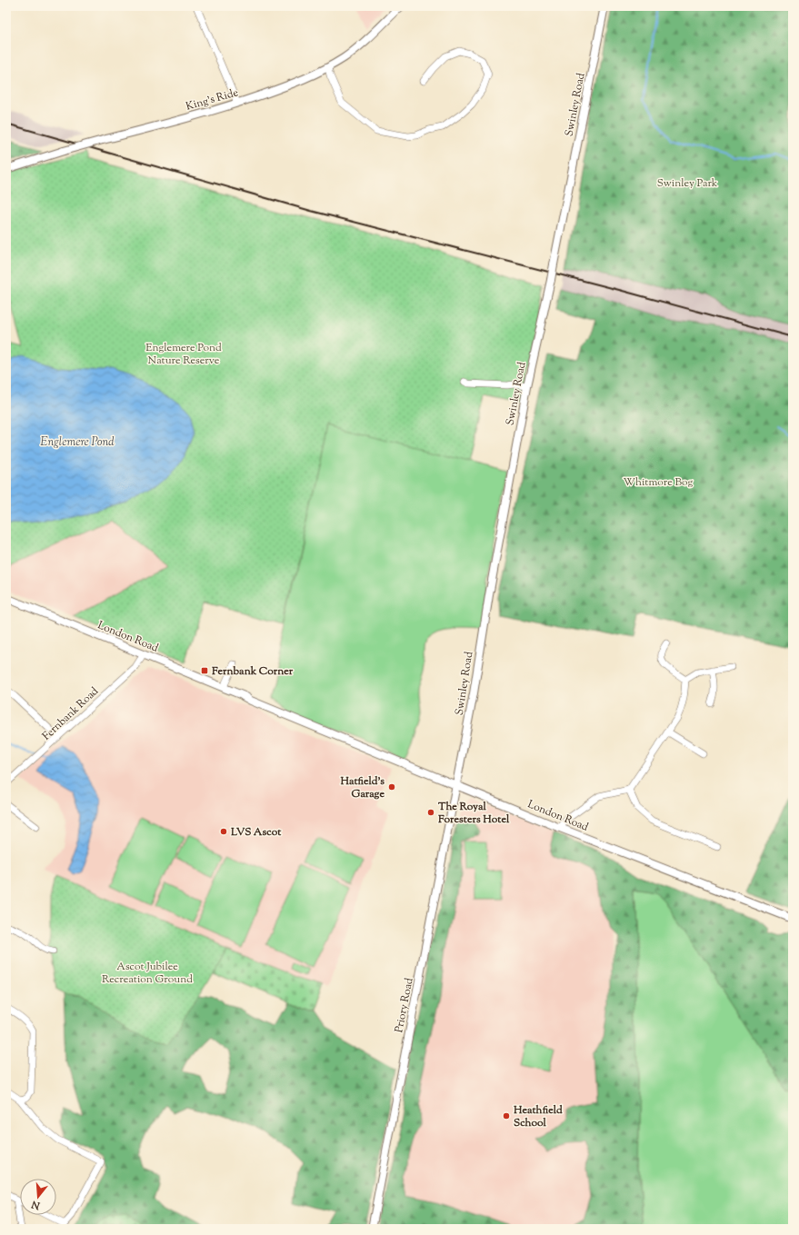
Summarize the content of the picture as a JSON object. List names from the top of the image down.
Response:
{
  "streets": {
    "main road": [
      "King's Ride",
      "Swinley Road",
      "London Road",
      "Priory Road"
    ],
    "street": ["Fernbank Road"]
  },
  "crossings": [
    ["Swinley Road", "London Road"],
    ["Swinley Road", "Priory Road"],
    ["London Road", "Fernbank Road"],
    ["London Road", "Priory Road"]
  ],
  "water": ["Englemere Pond"],
  "parks": [
    "Swinley Park",
    "Englemere Pond Nature Reserve",
    "Whitmore Bog",
    "Ascot Jubilee Recreation Ground"
  ],
  "places": {
    "transit": ["Fernbank Corner"],
    "other": [
      "Hatfield's Garage",
      "The Royal Foresters Hotel",
      "LVS Ascot",
      "Heathfield School"
    ]
  },
  "north": "bottom"
}
